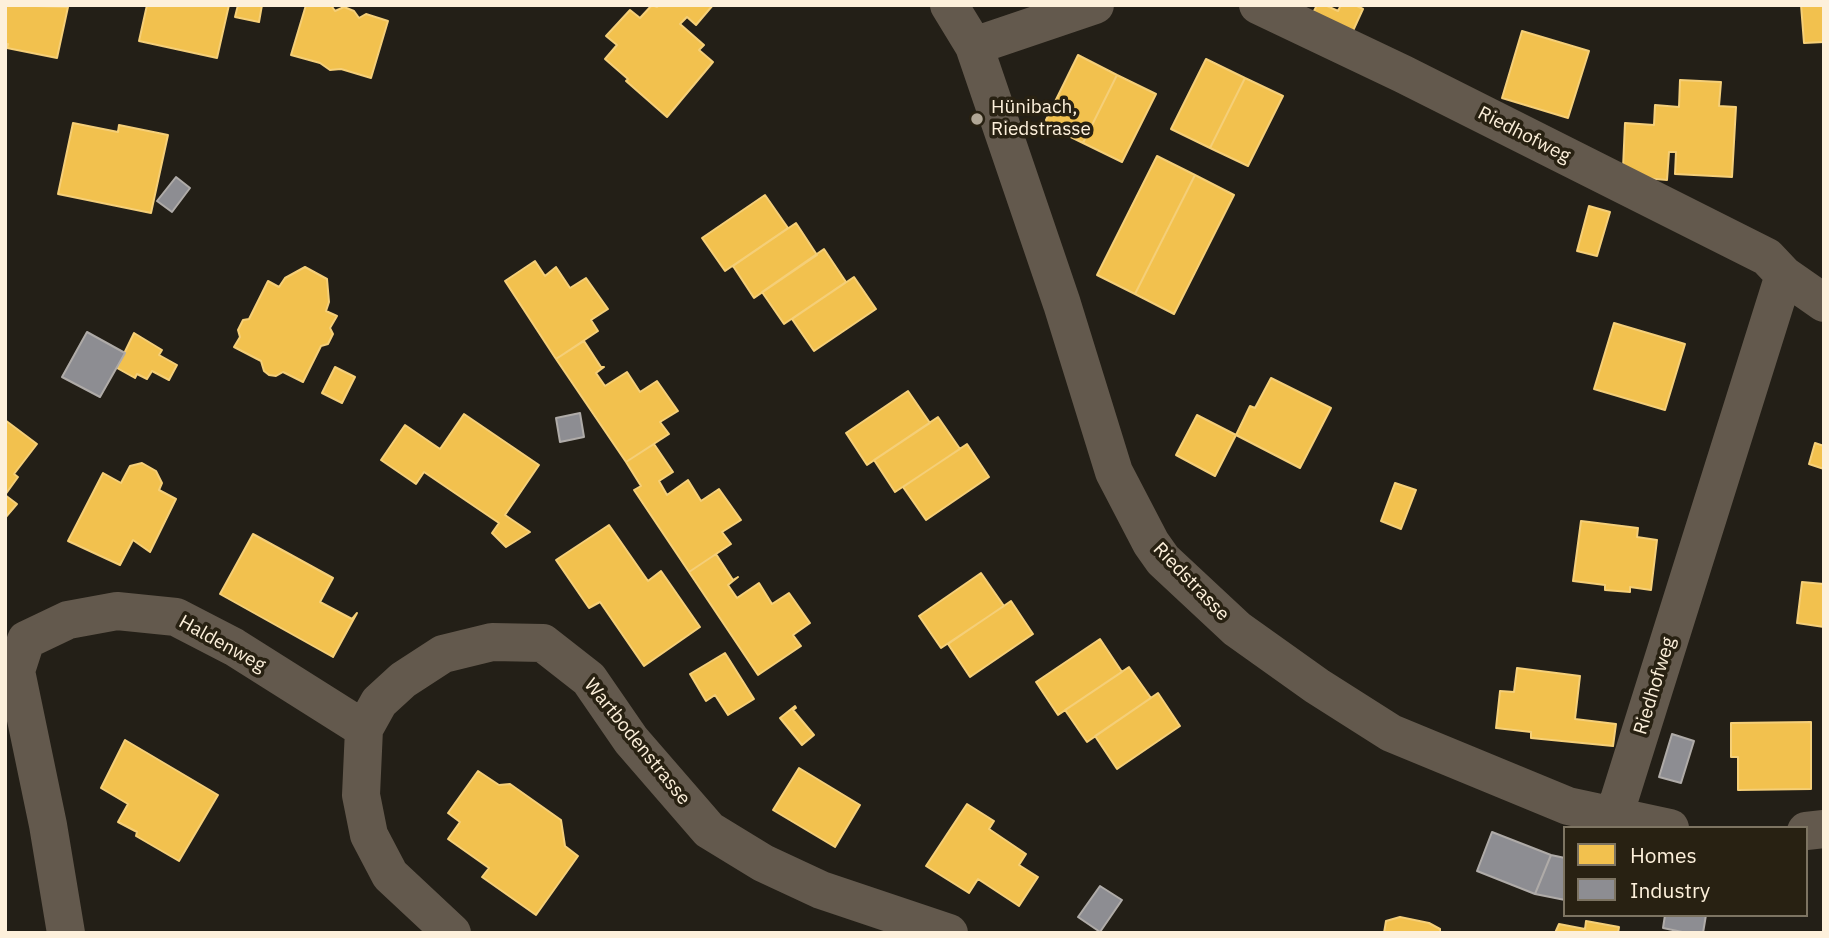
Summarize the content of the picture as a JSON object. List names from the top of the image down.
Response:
{
  "streets": {
    "street": [
      "Riedhofweg",
      "Riedstrasse",
      "Haldenweg",
      "Wartbodenstrasse"
    ]
  },
  "crossings": [
    ["Riedhofweg", "Riedstrasse"],
    ["Haldenweg", "Wartbodenstrasse"]
  ],
  "places": ["Hünibach, Riedstrasse"],
  "legend": ["Homes", "Industry"]
}
